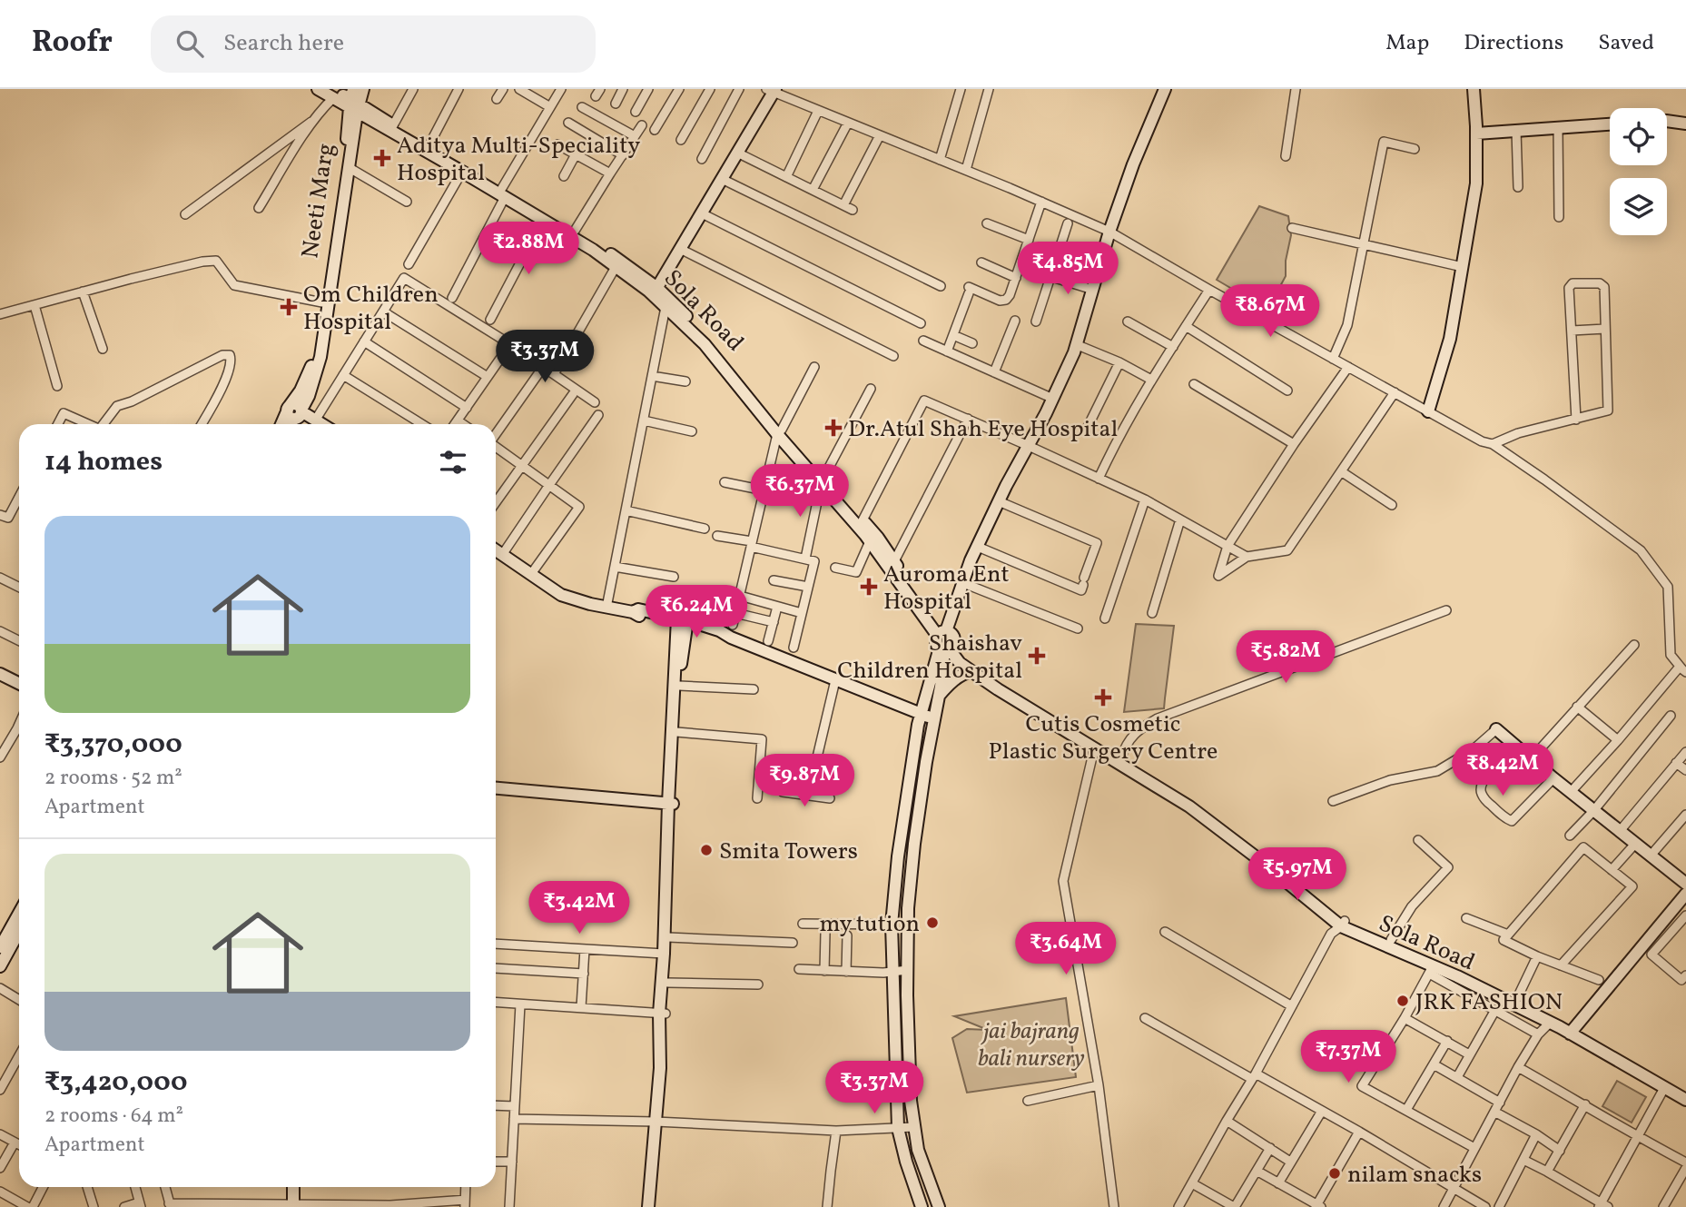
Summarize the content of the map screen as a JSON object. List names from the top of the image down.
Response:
{
  "streets": {
    "street": ["Neeti Marg", "Sola Road"]
  },
  "crossings": [
    ["Neeti Marg", "Sola Road"]
  ],
  "parks": ["jai bajrang bali nursery"],
  "places": {
    "health": [
      "Aditya Multi-Speciality Hospital",
      "Om Children Hospital",
      "Dr.Atul Shah Eye Hospital",
      "Auroma Ent Hospital",
      "Shaishav Children Hospital",
      "Cutis Cosmetic Plastic Surgery Centre"
    ],
    "other": [
      "Smita Towers",
      "my tution",
      "JRK FASHION",
      "nilam snacks"
    ]
  },
  "page": {
    "header": "Roofr",
    "search": "Search here",
    "nav": ["Map", "Directions", "Saved"],
    "price": [
      "₹2.88M",
      "₹4.85M",
      "₹8.67M",
      "₹3.37M",
      "₹6.37M",
      "₹6.24M",
      "₹5.82M",
      "₹8.42M",
      "₹9.87M",
      "₹5.97M",
      "₹3.42M",
      "₹3.64M",
      "₹7.37M",
      "₹3.37M"
    ],
    "heading": "14 homes",
    "list": [
      {
        "name": "₹3,370,000",
        "note": "2 rooms · 52 m² · Apartment"
      },
      {
        "name": "₹3,420,000",
        "note": "2 rooms · 64 m² · Apartment"
      }
    ]
  }
}
